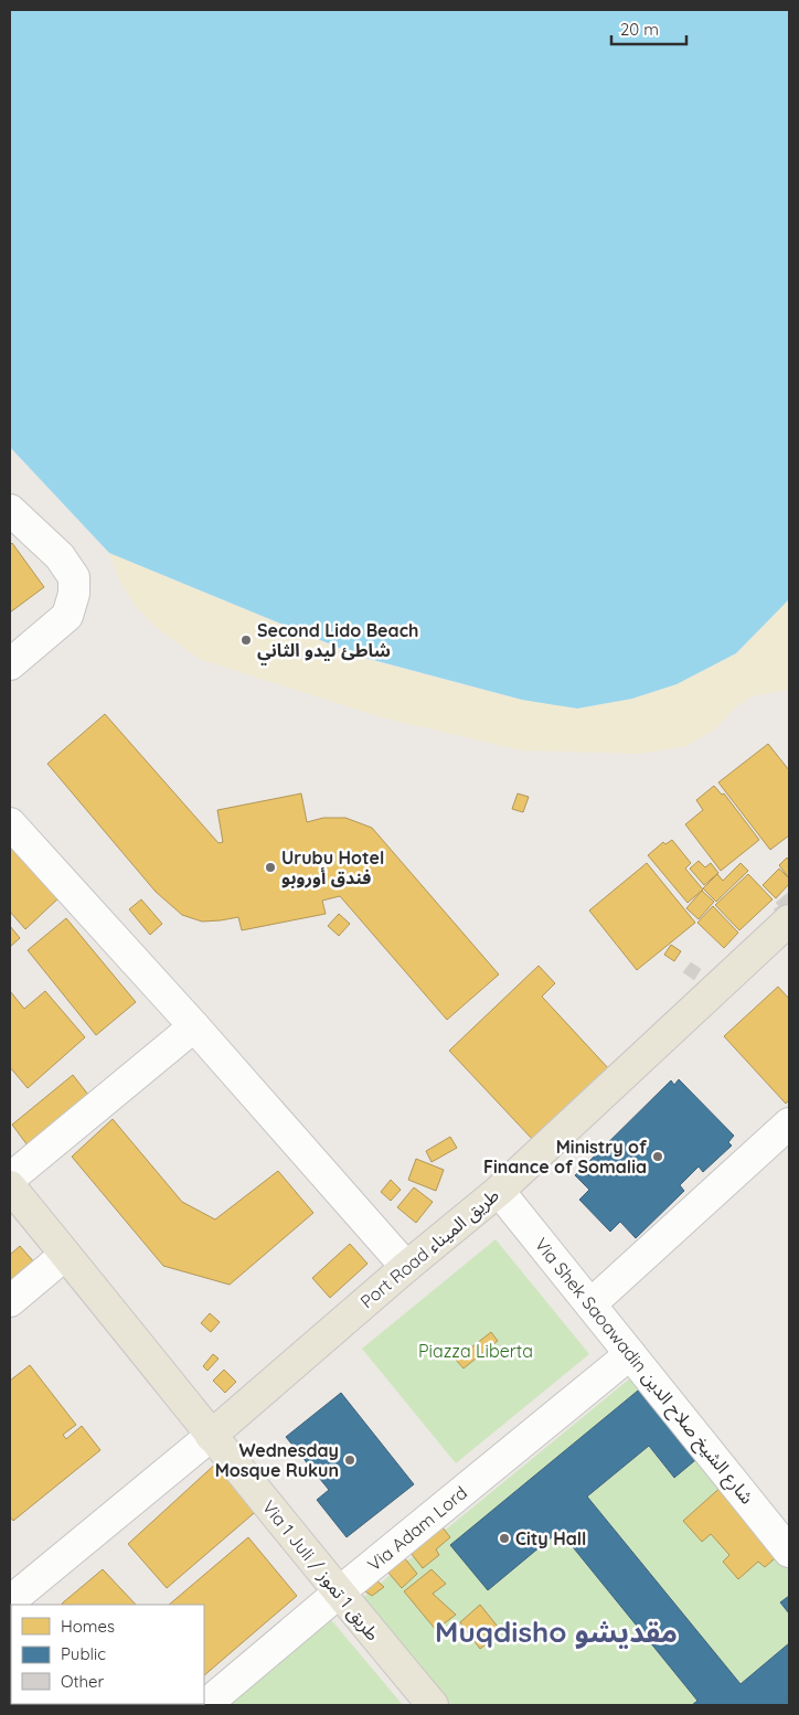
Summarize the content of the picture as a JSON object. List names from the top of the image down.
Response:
{
  "streets": {
    "main road": ["Port Road طريق الميناء", "Via 1 Juli / طريق 1 تموز"],
    "street": ["Via Shek Saoawadin شارع الشيخ صلاح الدين", "Via Adam Lord"]
  },
  "crossings": [
    ["Port Road طريق الميناء", "Via Shek Saoawadin شارع الشيخ صلاح الدين"],
    ["Port Road طريق الميناء", "Via 1 Juli / طريق 1 تموز"],
    ["Via Shek Saoawadin شارع الشيخ صلاح الدين", "Via Adam Lord"],
    ["Via Adam Lord", "Via 1 Juli / طريق 1 تموز"]
  ],
  "districts": ["Muqdisho مقديشو"],
  "parks": ["Piazza Liberta"],
  "places": [
    "Second Lido Beach شاطئ ليدو الثاني",
    "Urubu Hotel فندق أوروبو",
    "Ministry of Finance of Somalia",
    "Wednesday Mosque Rukun",
    "City Hall"
  ],
  "legend": ["Homes", "Public", "Other"],
  "scale_bar": "20 m"
}
